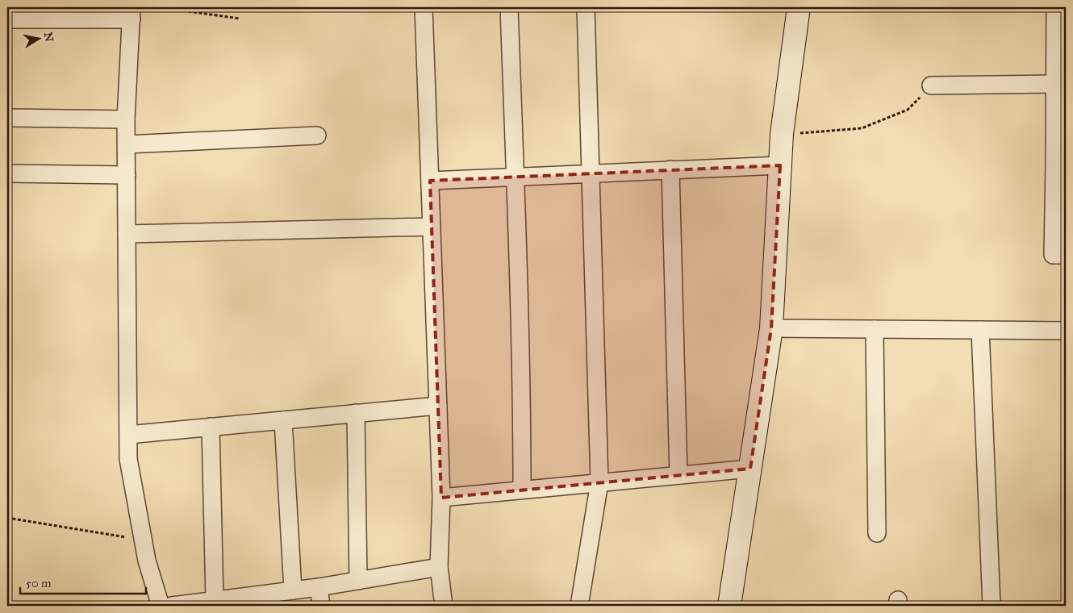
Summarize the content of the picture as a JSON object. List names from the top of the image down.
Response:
{
  "scale_bar": "50 m",
  "north": "right"
}
